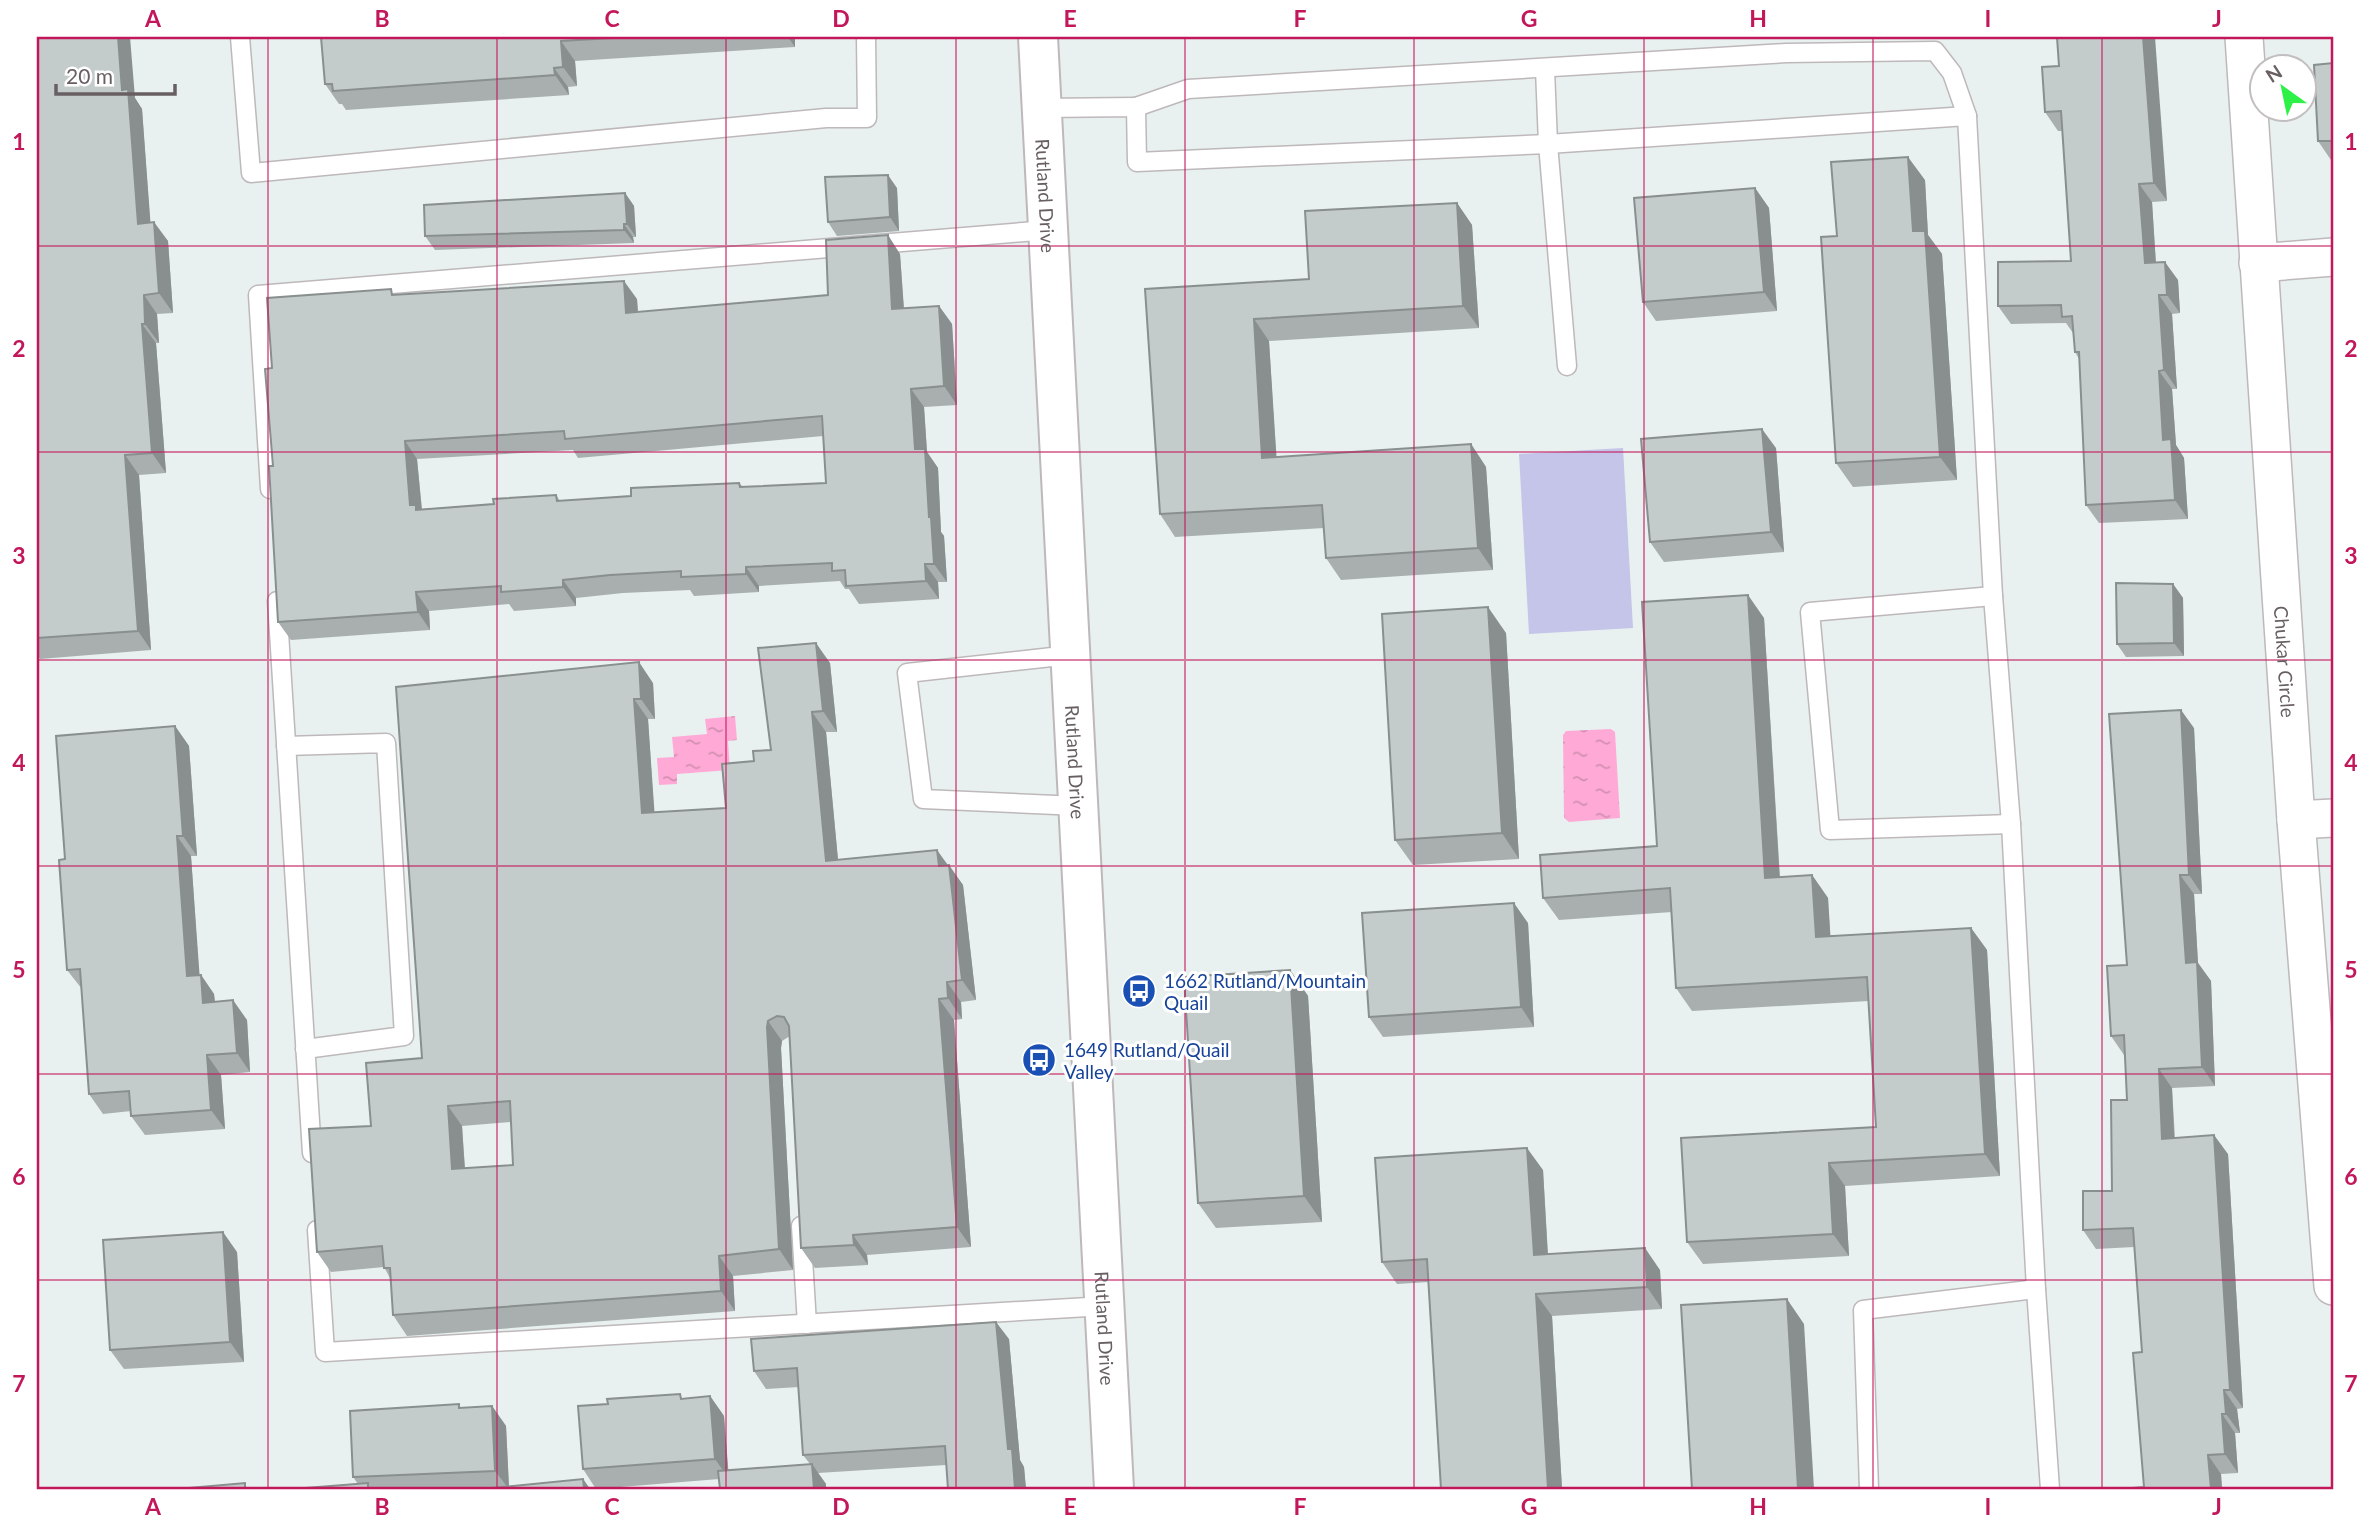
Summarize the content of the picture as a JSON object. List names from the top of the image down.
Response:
{
  "streets": {
    "street": ["Rutland Drive", "Chukar Circle"]
  },
  "places": {
    "bus stop": ["1662 Rutland/Mountain Quail", "1649 Rutland/Quail Valley"]
  },
  "scale_bar": "20 m",
  "north": "top left",
  "grid": {
    "columns": [
      "A",
      "B",
      "C",
      "D",
      "E",
      "F",
      "G",
      "H",
      "I",
      "J"
    ],
    "rows": [
      "1",
      "2",
      "3",
      "4",
      "5",
      "6",
      "7"
    ]
  }
}
